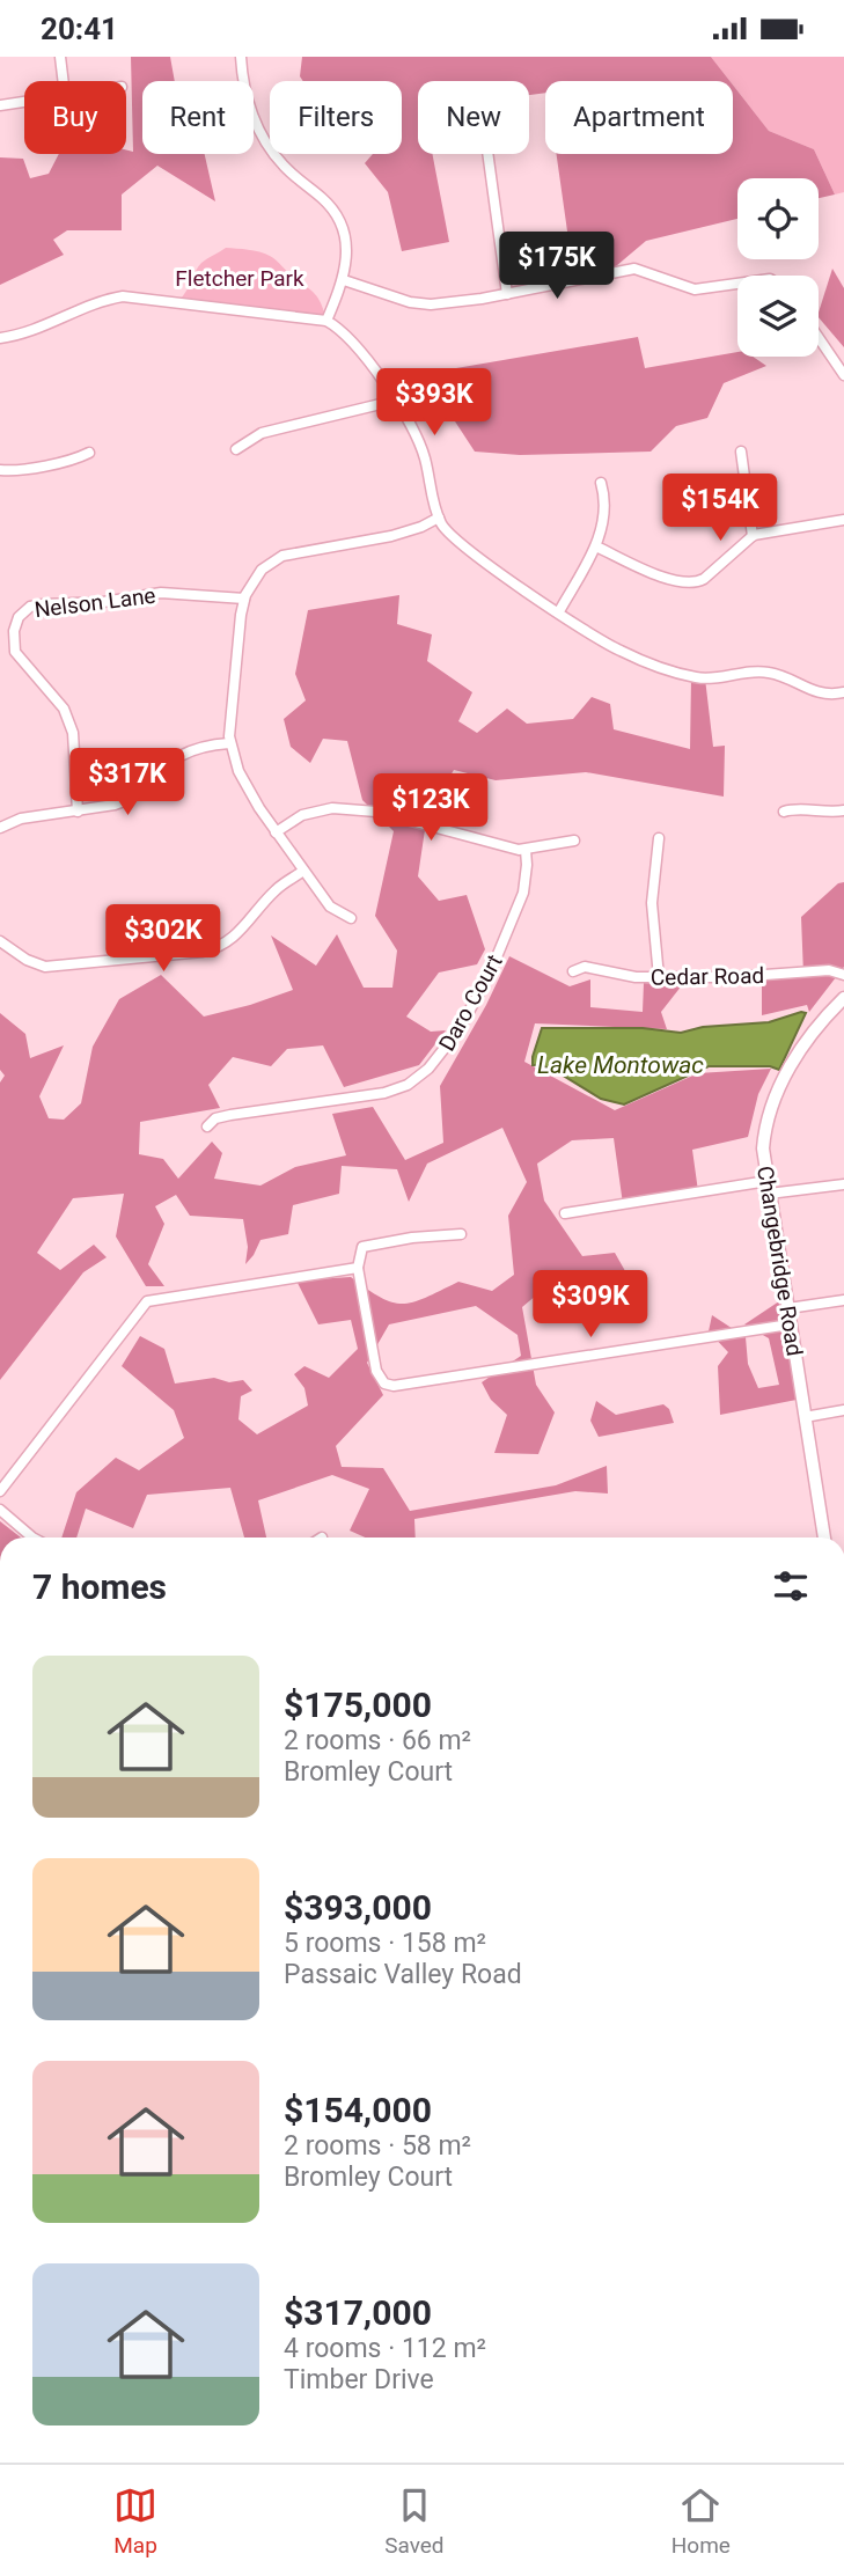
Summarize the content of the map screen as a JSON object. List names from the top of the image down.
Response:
{
  "streets": {
    "main road": ["Changebridge Road"],
    "street": ["Nelson Lane", "Cedar Road", "Daro Court"]
  },
  "water": ["Lake Montowac"],
  "parks": ["Fletcher Park"],
  "page": {
    "status": "20:41",
    "chip": [
      "Buy",
      "Rent",
      "Filters",
      "New",
      "Apartment"
    ],
    "price": [
      "$175K",
      "$393K",
      "$154K",
      "$317K",
      "$123K",
      "$302K",
      "$309K"
    ],
    "heading": "7 homes",
    "list": [
      {
        "name": "$175,000",
        "note": "2 rooms · 66 m² · Bromley Court"
      },
      {
        "name": "$393,000",
        "note": "5 rooms · 158 m² · Passaic Valley Road"
      },
      {
        "name": "$154,000",
        "note": "2 rooms · 58 m² · Bromley Court"
      },
      {
        "name": "$317,000",
        "note": "4 rooms · 112 m² · Timber Drive"
      }
    ],
    "tabs": ["Map", "Saved", "Home"]
  }
}
